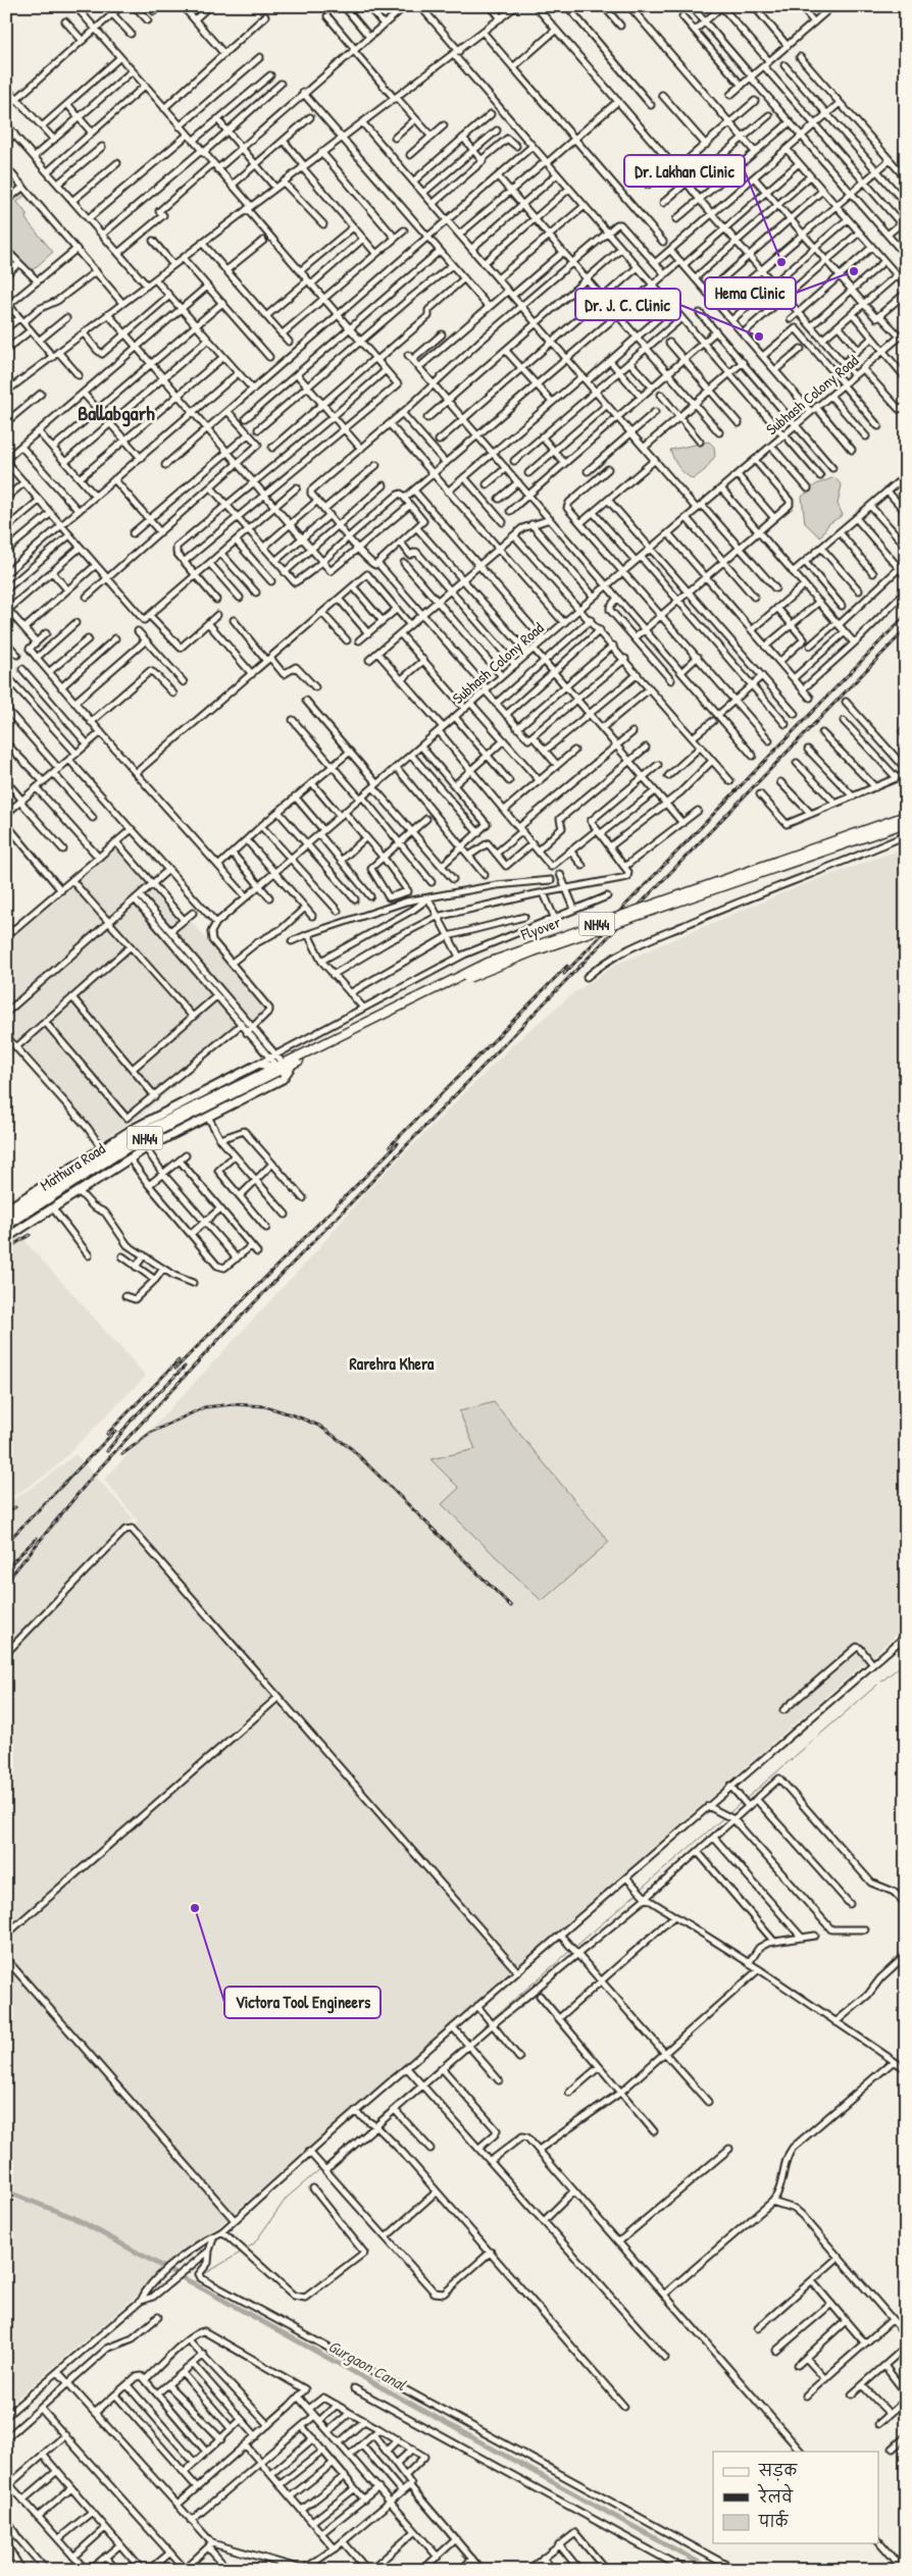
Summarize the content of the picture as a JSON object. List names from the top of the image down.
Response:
{
  "streets": {
    "highway": ["NH44", "Flyover", "Mathura Road"],
    "street": ["Subhash Colony Road"]
  },
  "crossings": [
    ["Flyover", "Mathura Road"]
  ],
  "districts": ["Ballabgarh", "Rarehra Khera"],
  "water": ["Gurgaon Canal"],
  "places": [
    "Dr. Lakhan Clinic",
    "Hema Clinic",
    "Dr. J. C. Clinic",
    "Victora Tool Engineers"
  ],
  "legend": ["सड़क", "रेलवे", "पार्क"]
}
